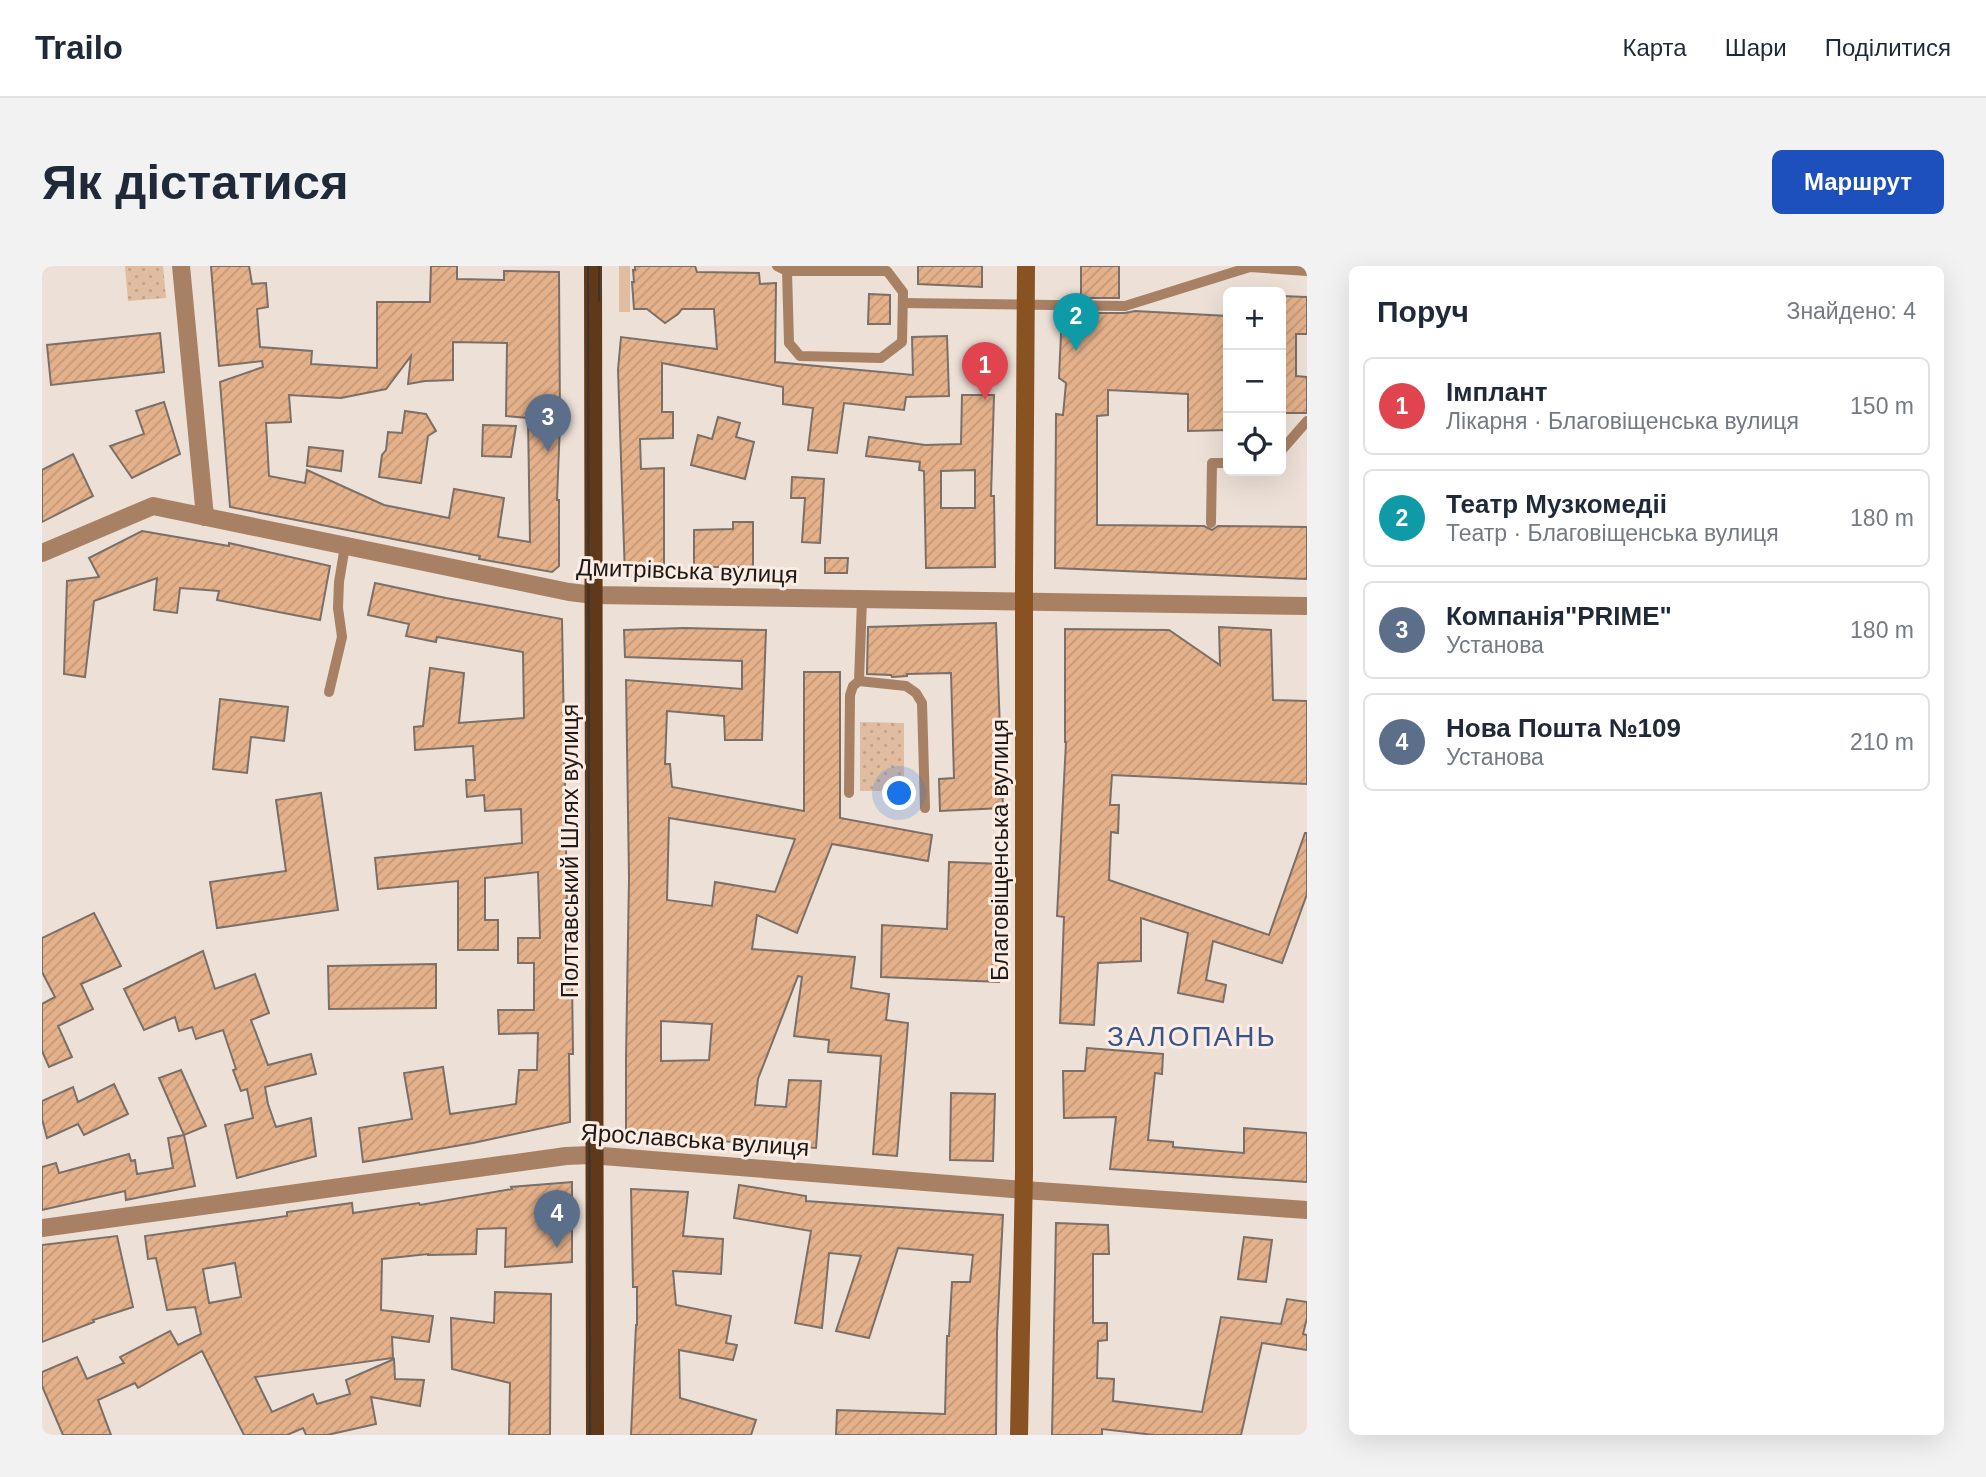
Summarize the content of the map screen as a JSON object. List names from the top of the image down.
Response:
{
  "streets": {
    "main road": ["Полтавський Шлях вулиця"],
    "street": ["Дмитрівська вулиця", "Благовіщенська вулиця", "Ярославська вулиця"]
  },
  "crossings": [
    ["Дмитрівська вулиця", "Благовіщенська вулиця"],
    ["Дмитрівська вулиця", "Полтавський Шлях вулиця"],
    ["Благовіщенська вулиця", "Ярославська вулиця"],
    ["Полтавський Шлях вулиця", "Ярославська вулиця"]
  ],
  "districts": ["ЗАЛОПАНЬ"],
  "page": {
    "header": "Trailo",
    "nav": ["Карта", "Шари", "Поділитися"],
    "buttons": "Маршрут",
    "title": "Як дістатися",
    "heading": ["Поруч", "Знайдено: 4"],
    "map_buttons": ["+", "−"],
    "pins": [
      "2",
      "1",
      "3",
      "4"
    ],
    "list": [
      {
        "mark": "1",
        "name": "Імплант",
        "note": "Лікарня · Благовіщенська вулиця",
        "value": "150 m"
      },
      {
        "mark": "2",
        "name": "Театр Музкомедіі",
        "note": "Театр · Благовіщенська вулиця",
        "value": "180 m"
      },
      {
        "mark": "3",
        "name": "Компанія\"PRIME\"",
        "note": "Установа",
        "value": "180 m"
      },
      {
        "mark": "4",
        "name": "Нова Пошта №109",
        "note": "Установа",
        "value": "210 m"
      }
    ]
  }
}
